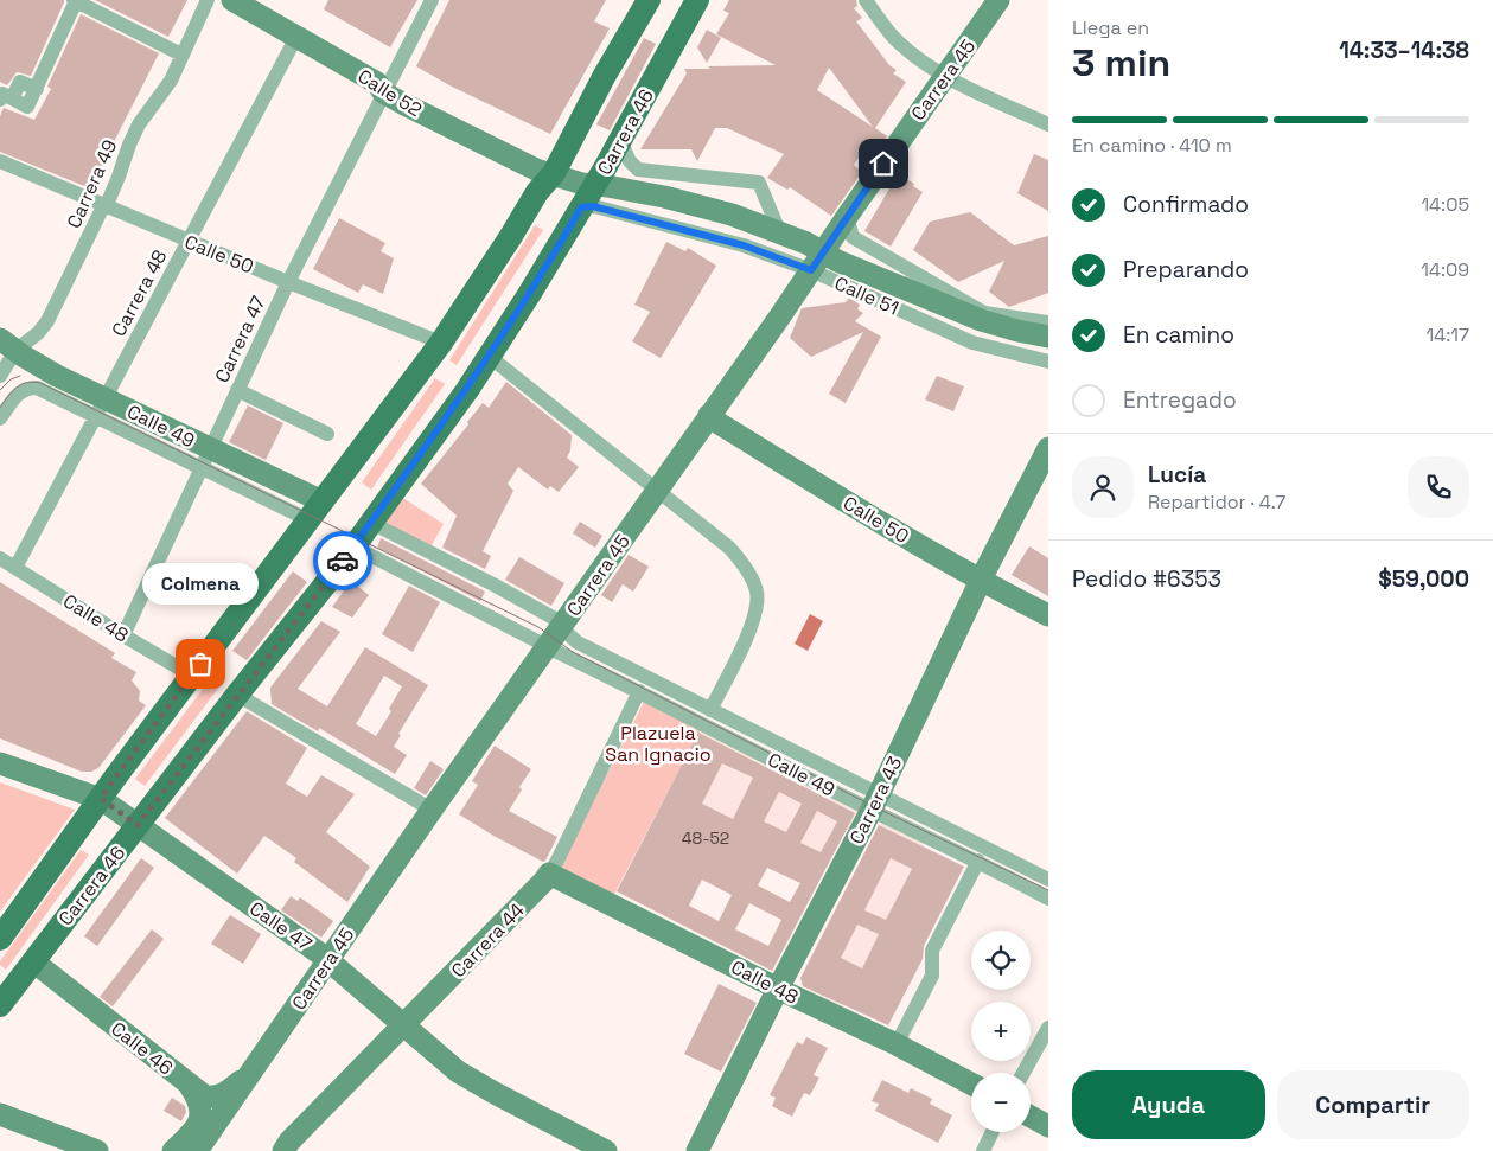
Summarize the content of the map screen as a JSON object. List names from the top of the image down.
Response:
{
  "streets": {
    "main road": ["Carrera 46"],
    "street": [
      "Carrera 45",
      "Calle 52",
      "Carrera 49",
      "Calle 50",
      "Carrera 48",
      "Calle 51",
      "Carrera 47",
      "Calle 49",
      "Calle 48",
      "Carrera 43",
      "Calle 47",
      "Carrera 44",
      "Calle 46"
    ]
  },
  "crossings": [
    ["Carrera 45", "Calle 50"],
    ["Carrera 45", "Calle 51"],
    ["Carrera 45", "Calle 47"],
    ["Carrera 45", "Calle 46"],
    ["Calle 52", "Carrera 48"],
    ["Calle 52", "Calle 51"],
    ["Calle 52", "Carrera 47"],
    ["Carrera 46", "Calle 51"],
    ["Carrera 46", "Calle 47"],
    ["Carrera 46", "Calle 46"],
    ["Carrera 49", "Calle 50"],
    ["Carrera 49", "Calle 49"],
    ["Calle 50", "Carrera 48"],
    ["Calle 50", "Carrera 47"],
    ["Calle 50", "Carrera 43"],
    ["Carrera 48", "Calle 49"],
    ["Carrera 48", "Calle 48"],
    ["Carrera 47", "Calle 49"],
    ["Carrera 47", "Calle 48"],
    ["Calle 49", "Carrera 43"],
    ["Calle 49", "Carrera 44"],
    ["Calle 48", "Carrera 43"],
    ["Calle 48", "Carrera 44"],
    ["Calle 47", "Carrera 44"]
  ],
  "parks": ["Plazuela San Ignacio"],
  "places": ["Colmena"],
  "house_numbers": ["48-52"],
  "page": {
    "heading": ["3 min", "Llega en", "14:33–14:38"],
    "panel": [
      "Lucía",
      "Repartidor · 4.7",
      "Pedido #6353",
      "$59,000"
    ],
    "bar": "En camino · 410 m",
    "list": [
      ["Confirmado", "14:05"],
      ["Preparando", "14:09"],
      ["En camino", "14:17"],
      "Entregado"
    ],
    "bubble": "Colmena",
    "map_buttons": ["+", "−"],
    "buttons": ["Ayuda", "Compartir"]
  }
}
